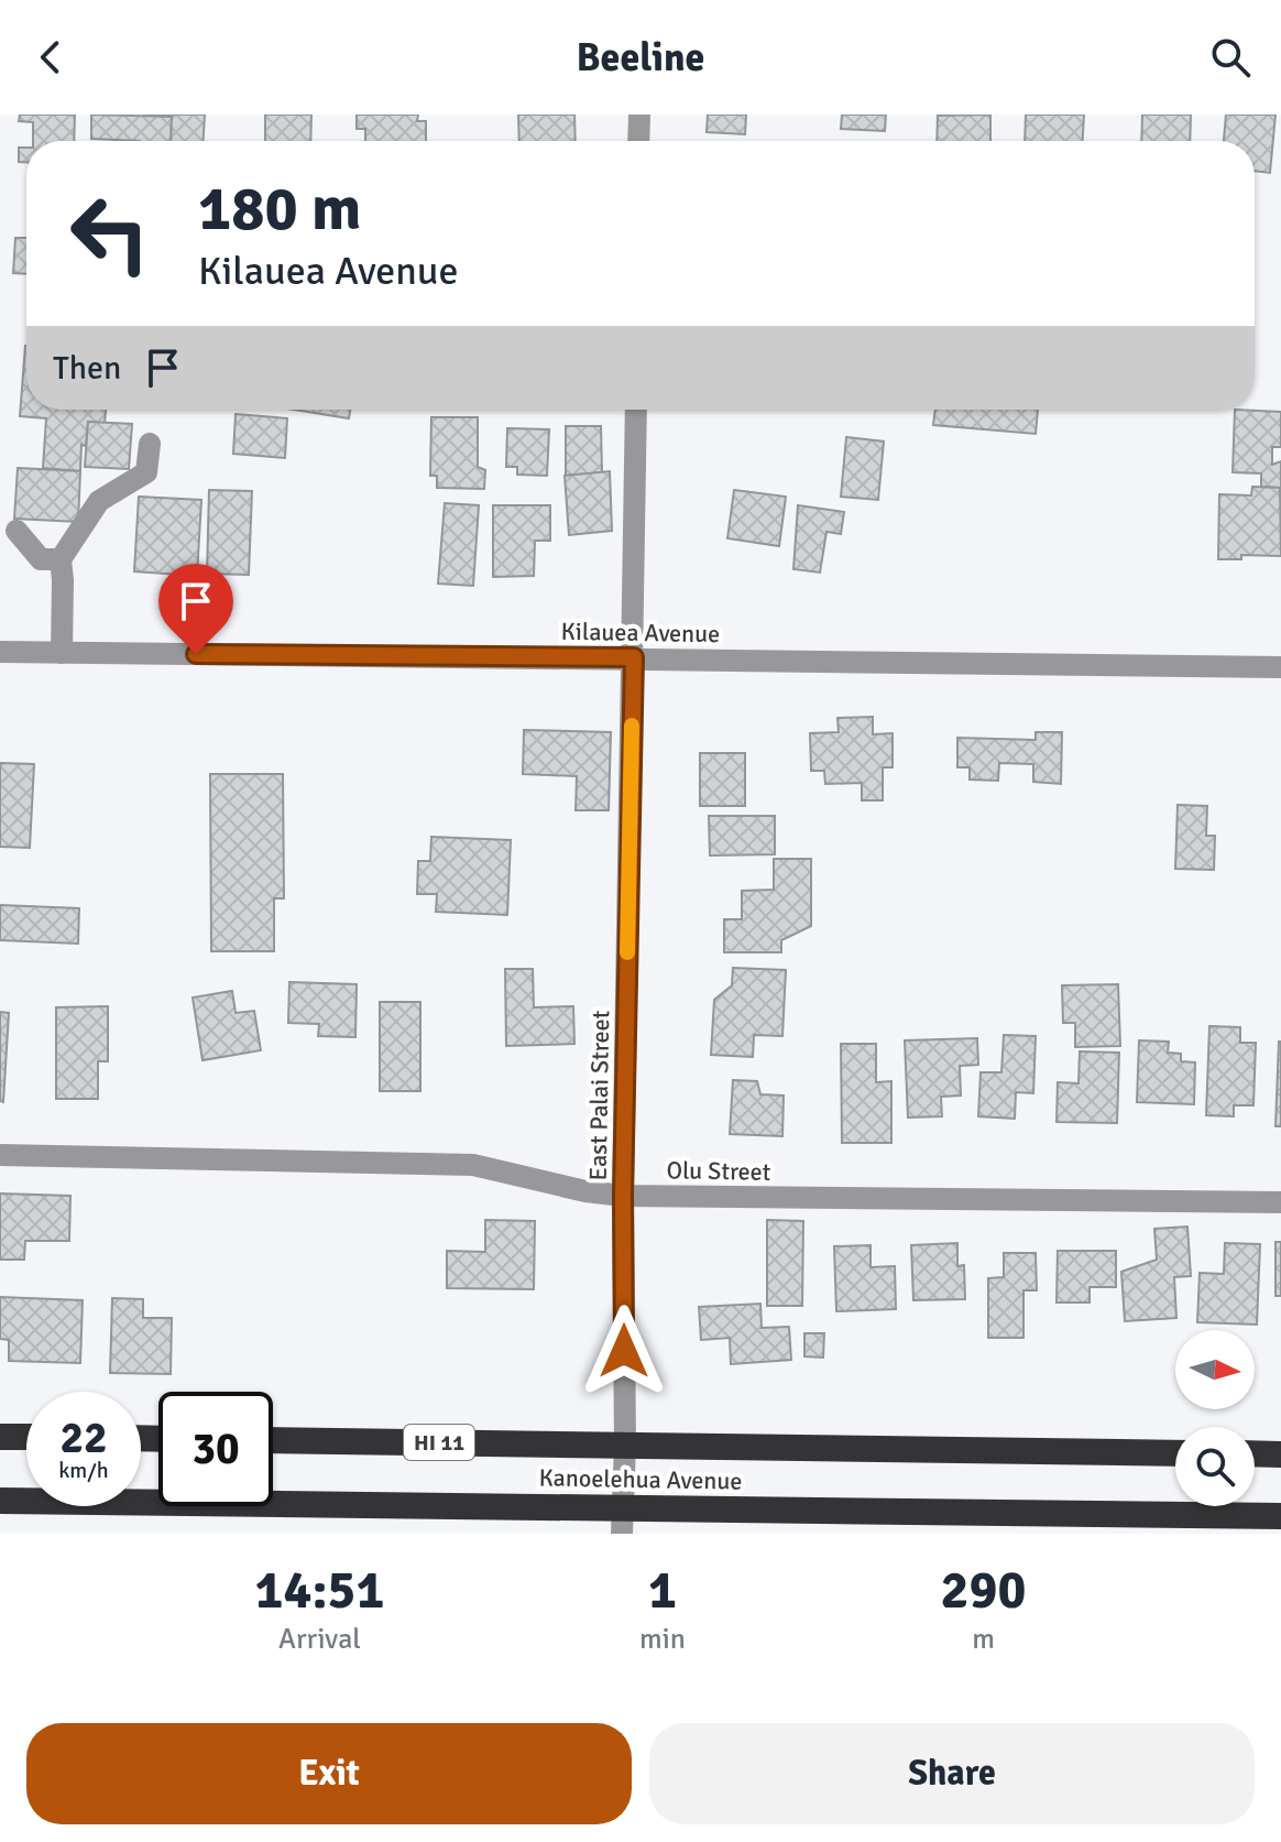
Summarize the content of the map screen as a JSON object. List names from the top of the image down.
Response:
{
  "streets": {
    "highway": ["HI 11", "Kanoelehua Avenue"],
    "street": ["Kilauea Avenue", "East Palai Street", "Olu Street"]
  },
  "crossings": [
    ["Kilauea Avenue", "East Palai Street"],
    ["East Palai Street", "Olu Street"],
    ["East Palai Street", "Kanoelehua Avenue"]
  ],
  "north": "right",
  "page": {
    "header": "Beeline",
    "turn": ["180 m", "Kilauea Avenue"],
    "then": "Then",
    "speed": "22 km/h",
    "limit": "30",
    "eta": [
      "14:51",
      "Arrival",
      "1",
      "min",
      "290",
      "m"
    ],
    "buttons": ["Exit", "Share"]
  }
}
